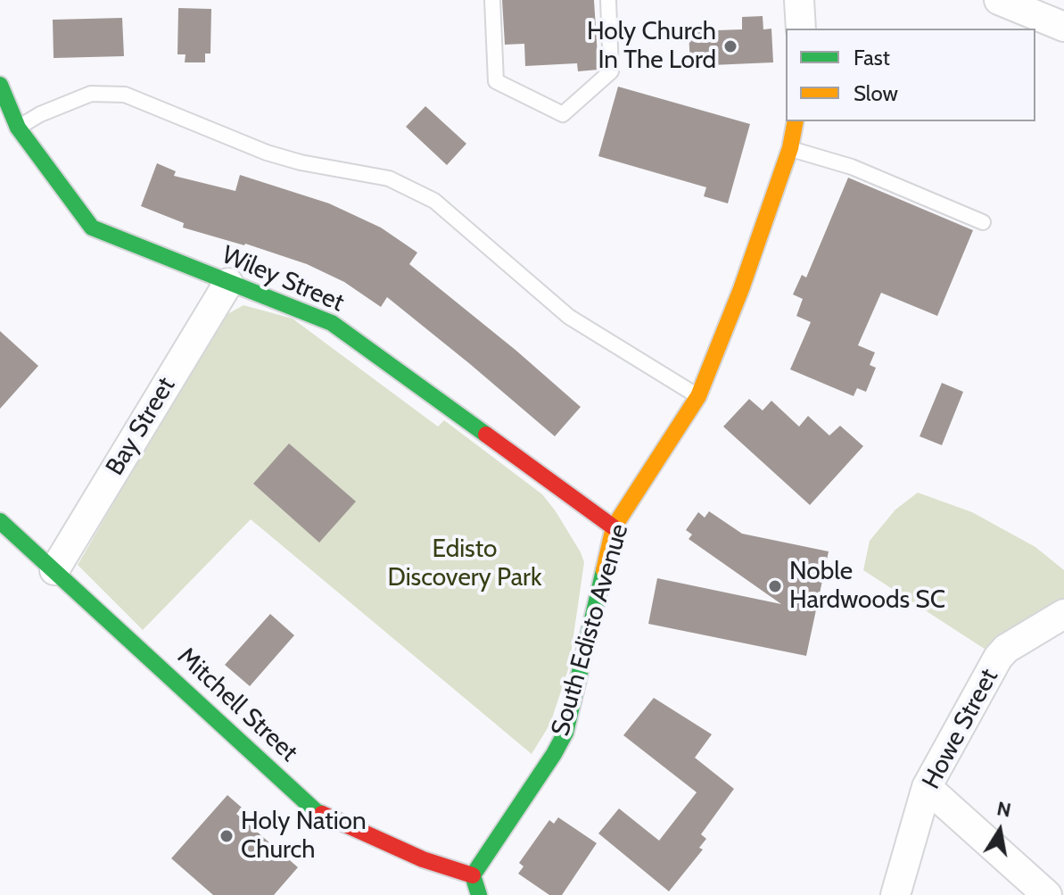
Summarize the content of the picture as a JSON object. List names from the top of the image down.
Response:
{
  "streets": {
    "street": [
      "Wiley Street",
      "Bay Street",
      "South Edisto Avenue",
      "Mitchell Street",
      "Howe Street"
    ]
  },
  "crossings": [
    ["Wiley Street", "Bay Street"],
    ["Wiley Street", "South Edisto Avenue"],
    ["Bay Street", "Mitchell Street"],
    ["South Edisto Avenue", "Mitchell Street"]
  ],
  "parks": ["Edisto Discovery Park"],
  "places": ["Holy Church In The Lord", "Noble Hardwoods SC", "Holy Nation Church"],
  "legend": ["Fast", "Slow"],
  "north": "top"
}
